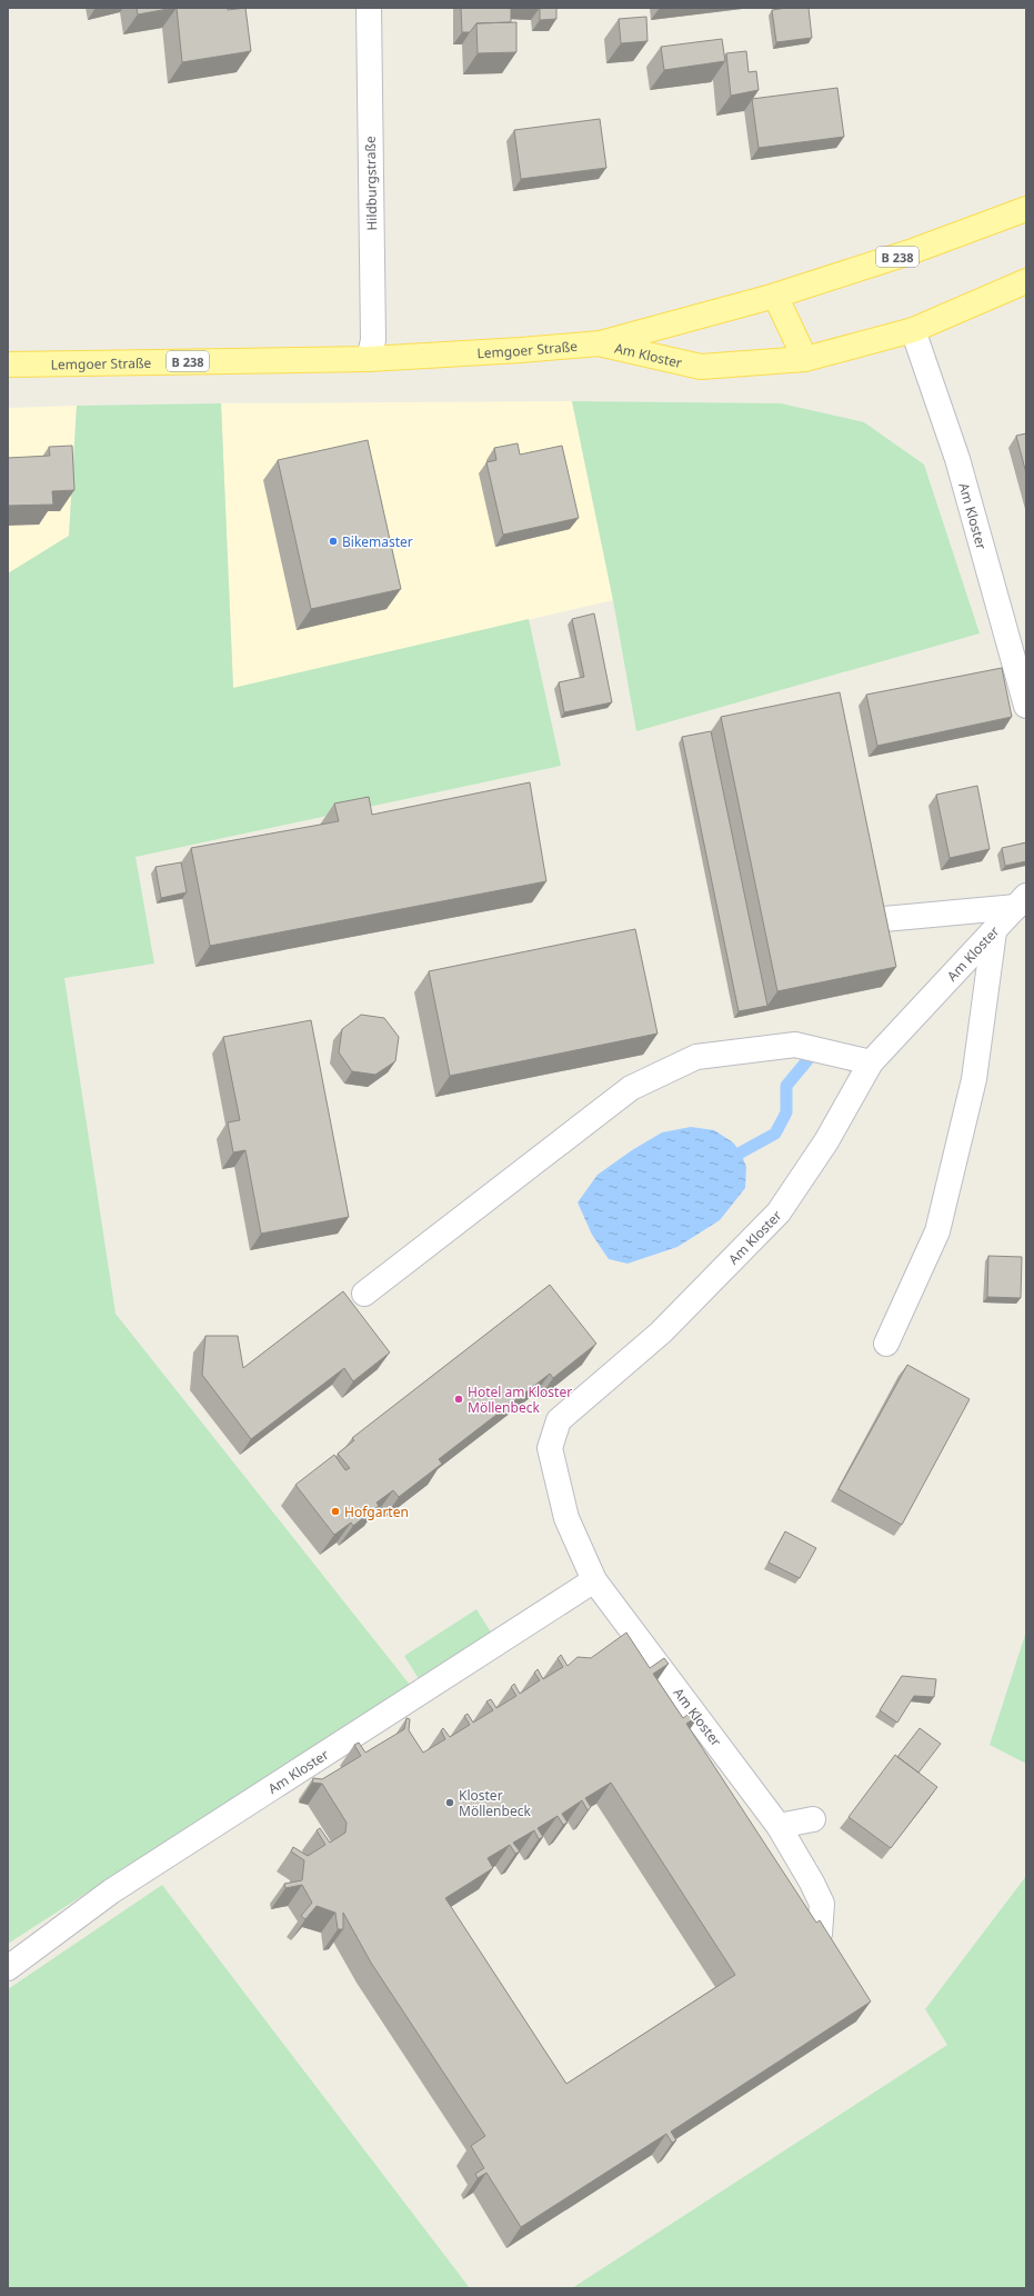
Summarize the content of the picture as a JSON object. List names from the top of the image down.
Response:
{
  "streets": {
    "main road": ["B 238", "Lemgoer Straße", "Am Kloster"],
    "street": ["Hildburgstraße"]
  },
  "crossings": [
    ["Hildburgstraße", "Lemgoer Straße"],
    ["Lemgoer Straße", "Am Kloster"]
  ],
  "places": [
    "Bikemaster",
    "Hotel am Kloster Möllenbeck",
    "Hofgarten",
    "Kloster Möllenbeck"
  ]
}
